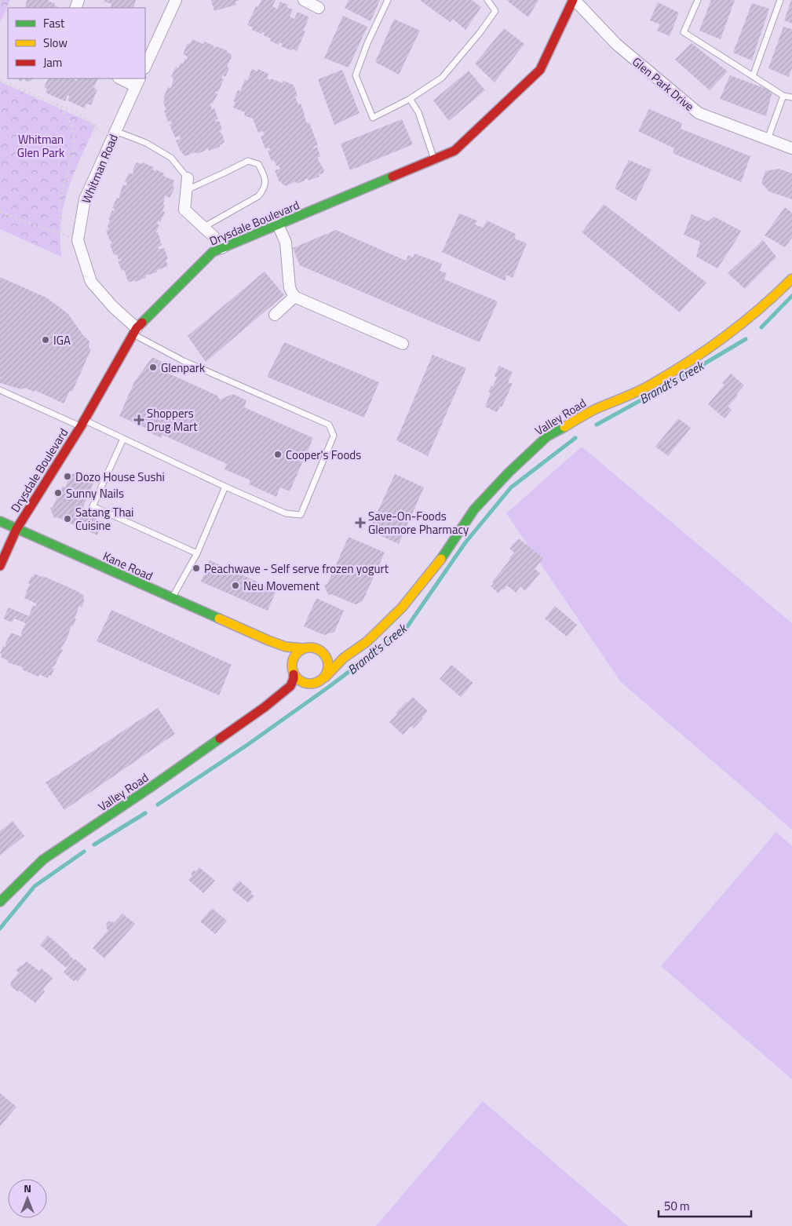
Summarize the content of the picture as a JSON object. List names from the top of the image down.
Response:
{
  "streets": {
    "street": [
      "Glen Park Drive",
      "Whitman Road",
      "Drysdale Boulevard",
      "Valley Road",
      "Kane Road"
    ]
  },
  "crossings": [
    ["Glen Park Drive", "Drysdale Boulevard"],
    ["Whitman Road", "Drysdale Boulevard"],
    ["Drysdale Boulevard", "Kane Road"],
    ["Valley Road", "Kane Road"]
  ],
  "water": ["Brandt's Creek"],
  "parks": ["Whitman Glen Park"],
  "places": {
    "other": [
      "IGA",
      "Glenpark",
      "Cooper's Foods",
      "Dozo House Sushi",
      "Sunny Nails",
      "Satang Thai Cuisine",
      "Peachwave - Self serve frozen yogurt",
      "Neu Movement"
    ],
    "health": ["Shoppers Drug Mart", "Save-On-Foods Glenmore Pharmacy"]
  },
  "legend": ["Fast", "Slow", "Jam"],
  "scale_bar": "50 m",
  "north": "top"
}
